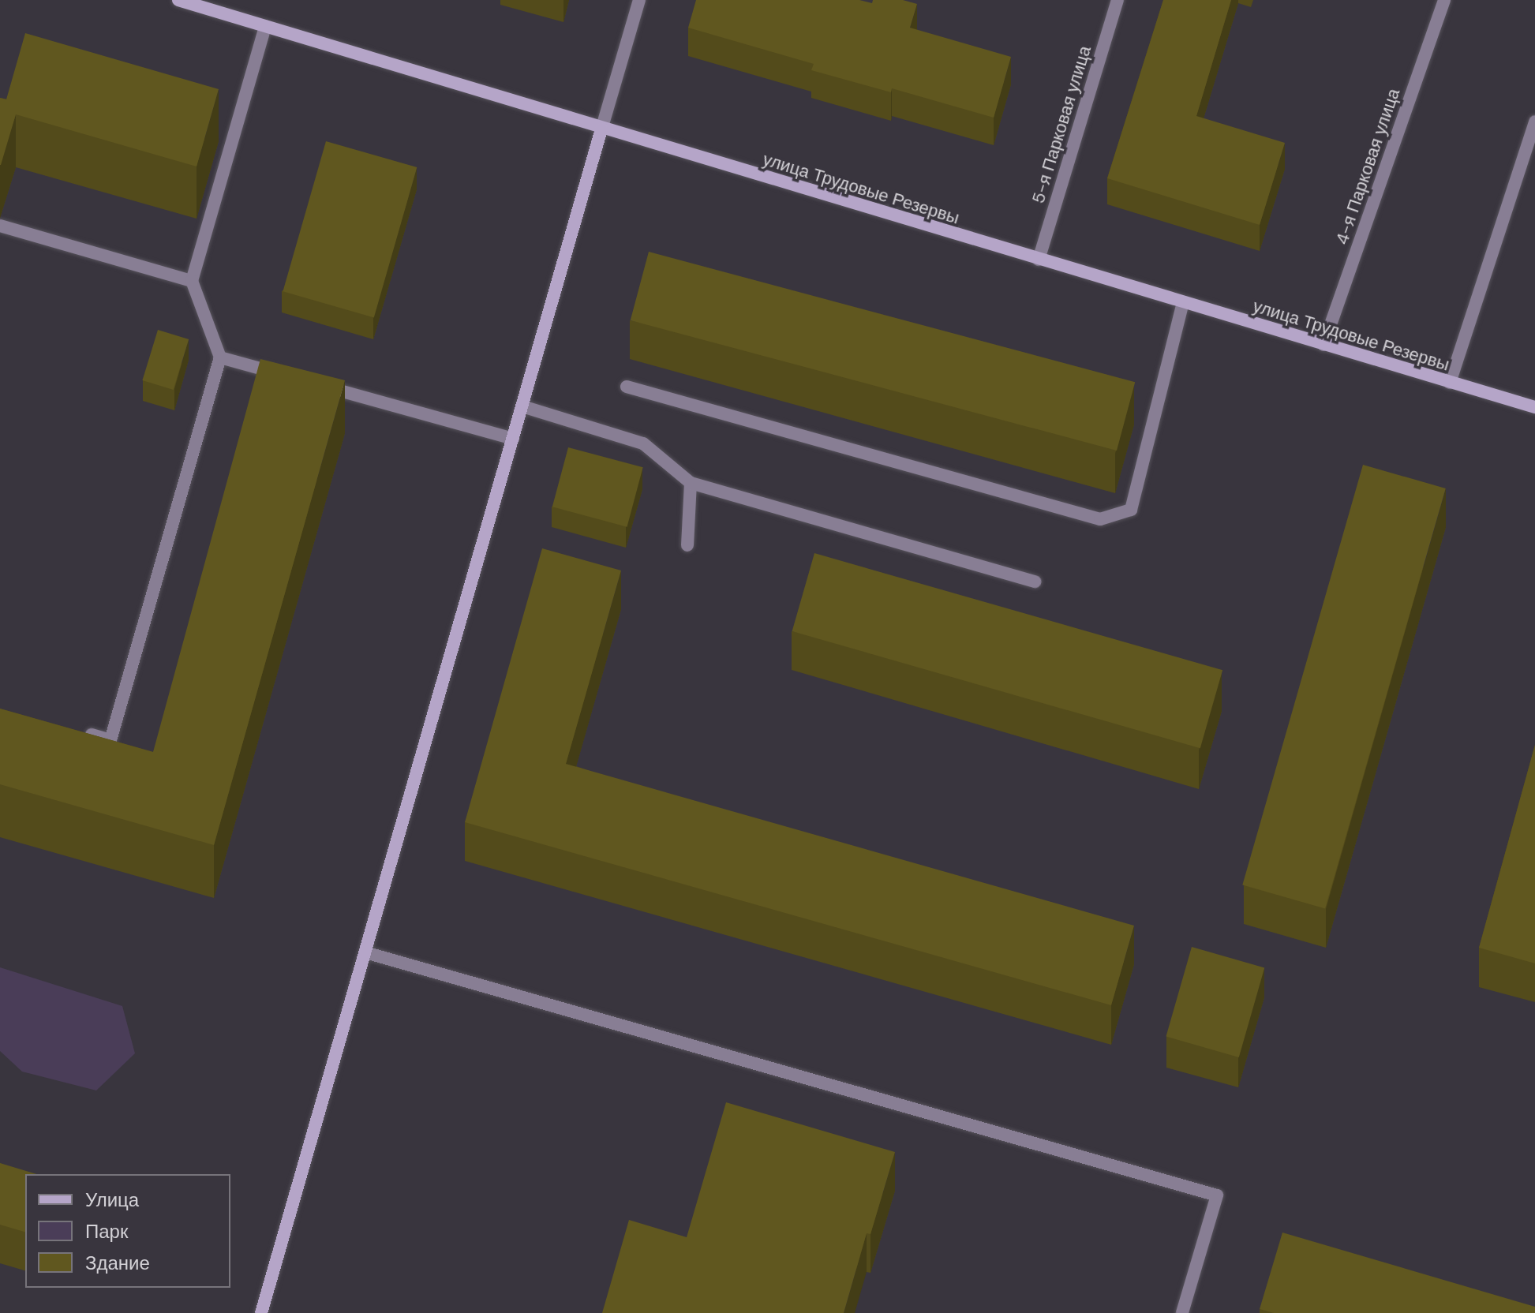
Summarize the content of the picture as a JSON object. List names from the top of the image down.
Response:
{
  "streets": {
    "main road": ["улица Трудовые Резервы"],
    "street": ["5-я Парковая улица", "4-я Парковая улица"]
  },
  "crossings": [
    ["5-я Парковая улица", "улица Трудовые Резервы"],
    ["4-я Парковая улица", "улица Трудовые Резервы"]
  ],
  "legend": ["Улица", "Парк", "Здание"]
}
